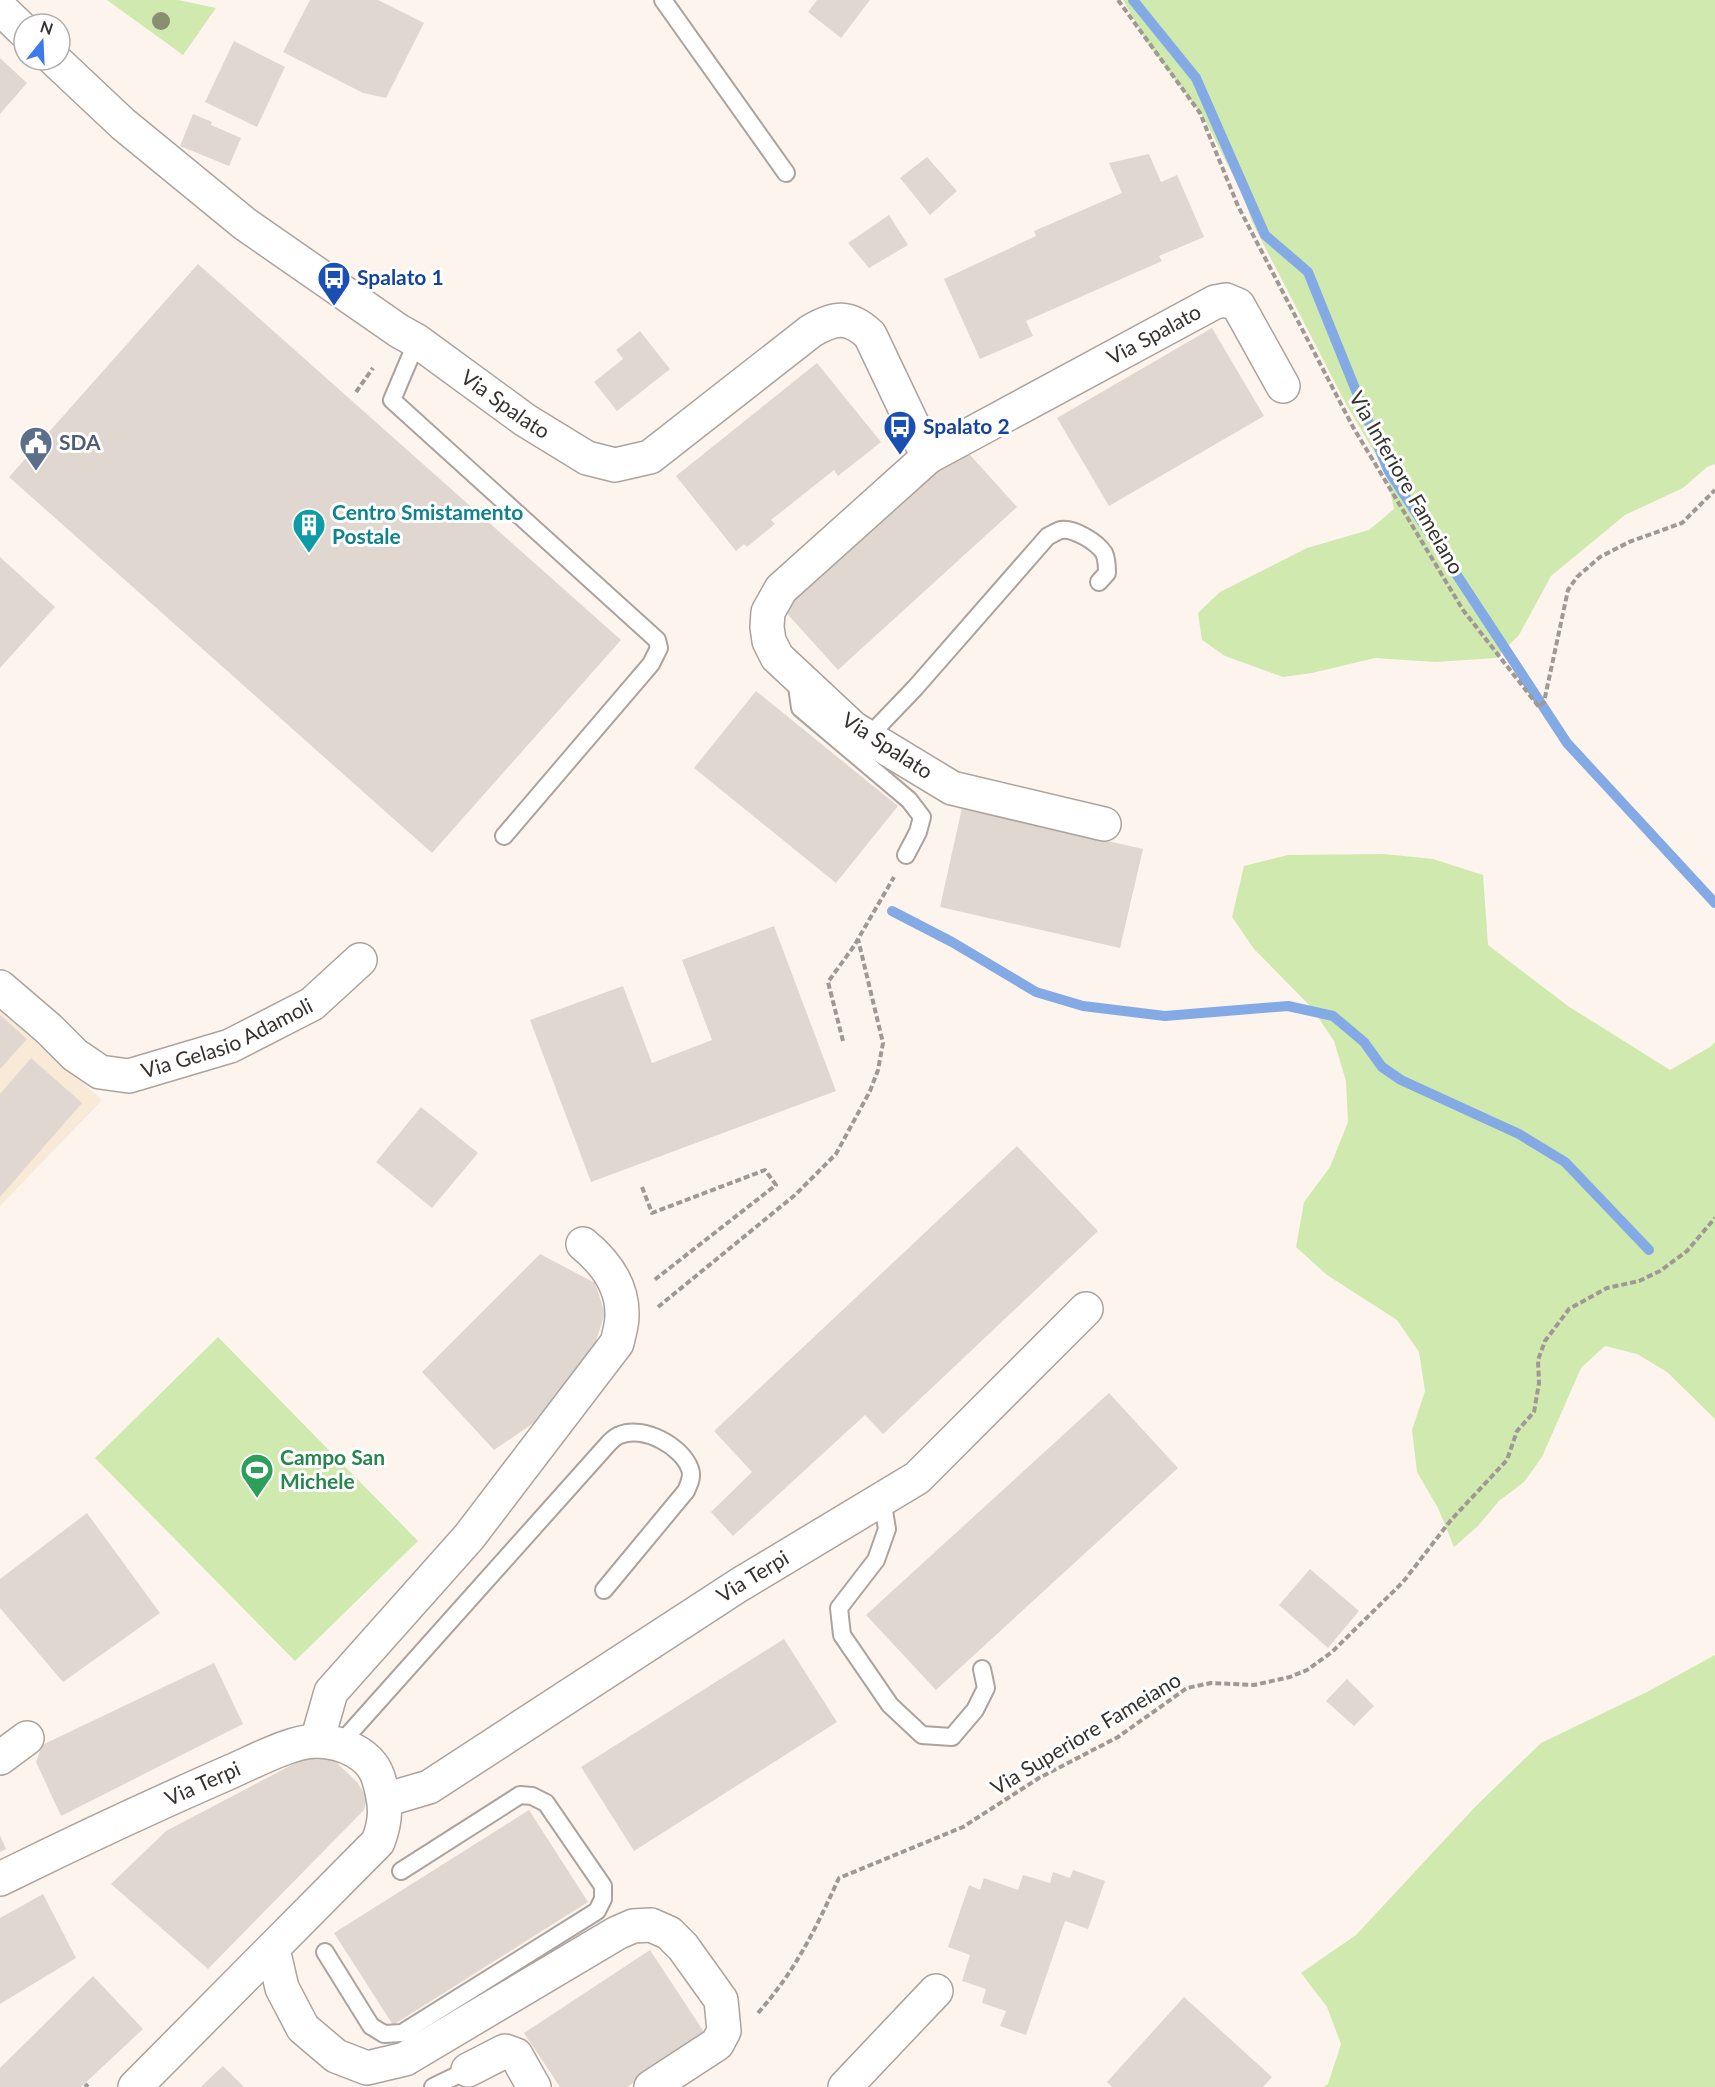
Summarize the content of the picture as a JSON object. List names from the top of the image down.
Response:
{
  "streets": {
    "street": ["Via Spalato", "Via Gelasio Adamoli", "Via Terpi"],
    "path": ["Via Inferiore Fameiano", "Via Superiore Fameiano"]
  },
  "places": {
    "bus stop": ["Spalato 1", "Spalato 2"],
    "public building": ["SDA"],
    "building": ["Centro Smistamento Postale"],
    "sports": ["Campo San Michele"]
  },
  "north": "top"
}
